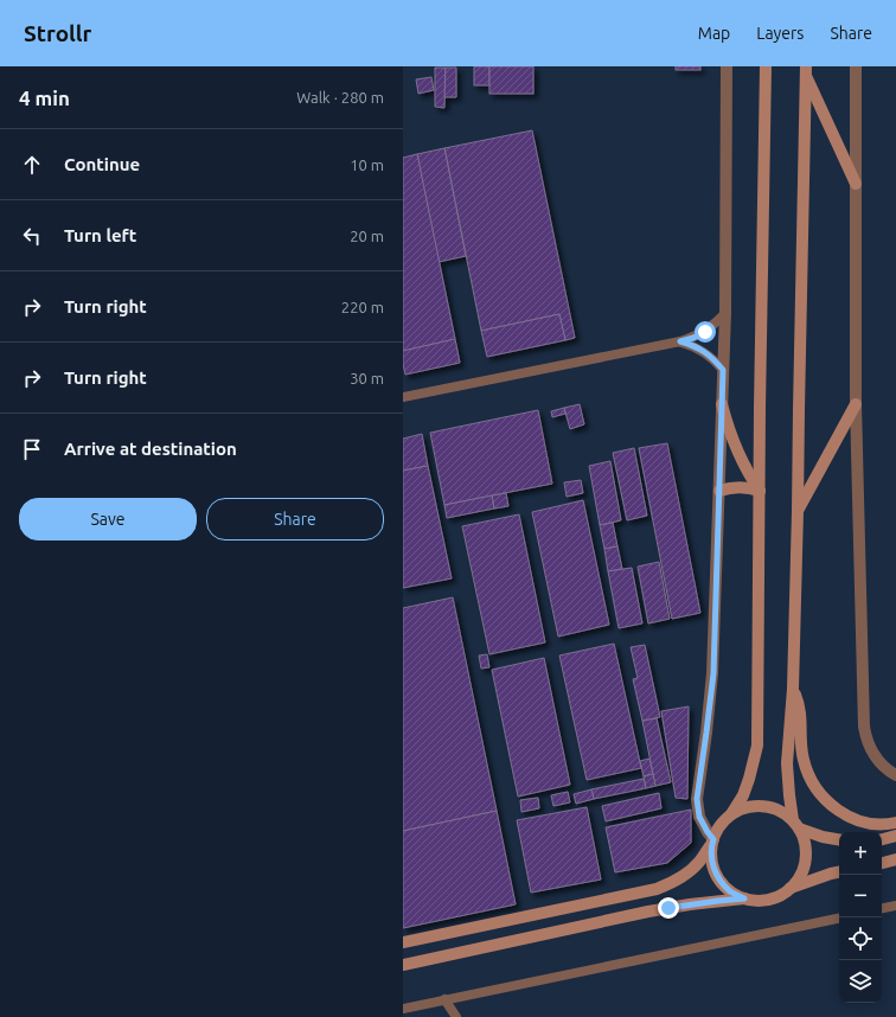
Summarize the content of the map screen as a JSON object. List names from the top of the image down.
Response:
{
  "page": {
    "header": "Strollr",
    "nav": ["Map", "Layers", "Share"],
    "heading": ["4 min", "Walk · 280 m"],
    "list": [
      ["Continue", "10 m"],
      ["Turn left", "20 m"],
      ["Turn right", "220 m"],
      ["Turn right", "30 m"],
      "Arrive at destination"
    ],
    "buttons": ["Save", "Share"],
    "map_buttons": ["+", "−"]
  }
}
